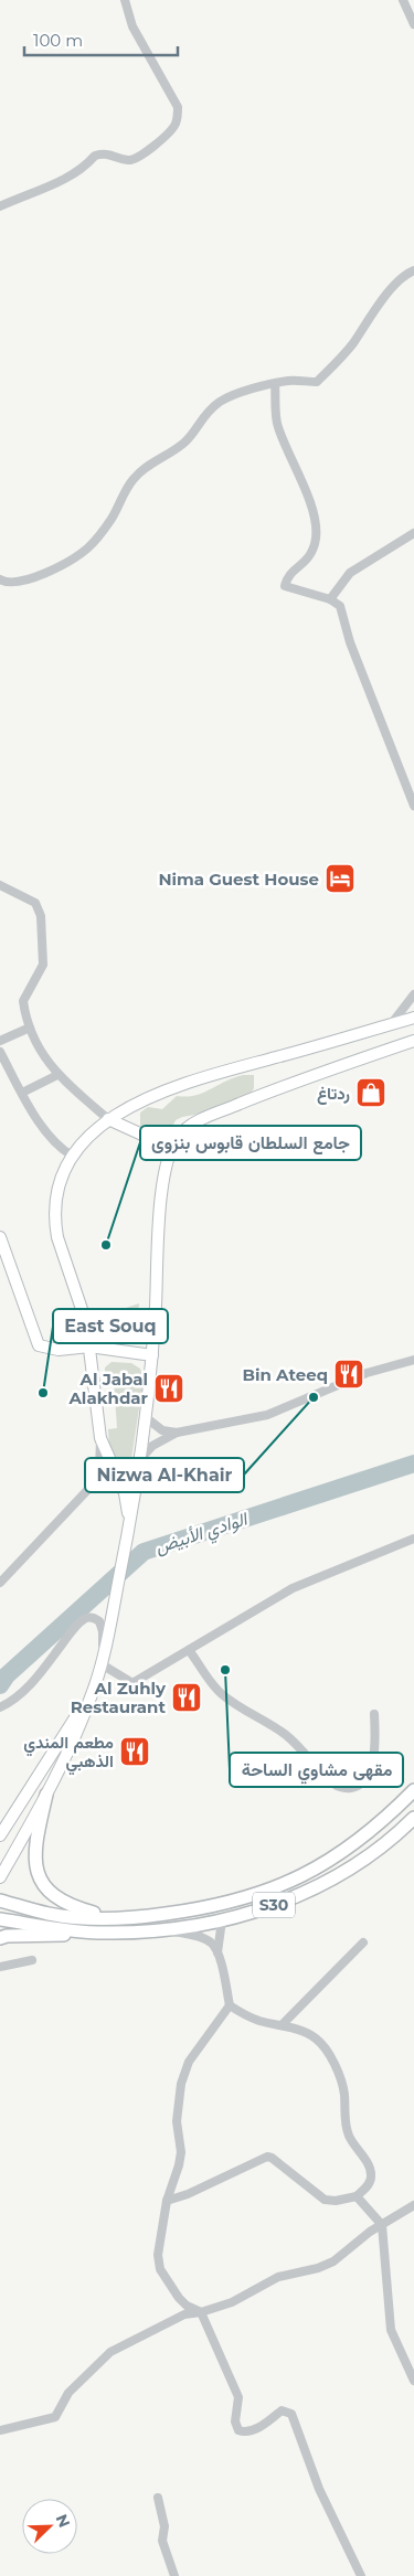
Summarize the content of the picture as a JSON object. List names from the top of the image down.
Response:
{
  "streets": {
    "main road": ["S30"]
  },
  "water": ["الوادي الأبيض"],
  "places": {
    "hotel": ["Nima Guest House"],
    "shop": ["ردتاغ"],
    "other": [
      "جامع السلطان قابوس بنزوى",
      "East Souq",
      "Nizwa Al-Khair",
      "مقهى مشاوي الساحة"
    ],
    "restaurant": [
      "Bin Ateeq",
      "Al Jabal Alakhdar",
      "Al Zuhly Restaurant",
      "مطعم المندي الذهبي"
    ]
  },
  "scale_bar": "100 m",
  "north": "top right"
}
